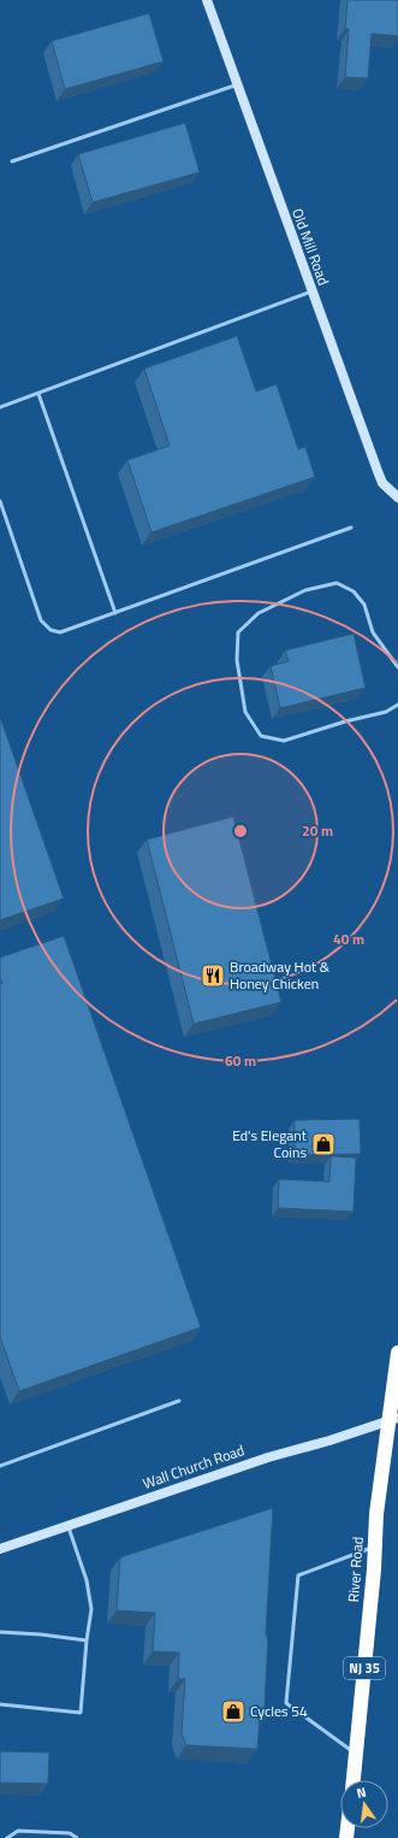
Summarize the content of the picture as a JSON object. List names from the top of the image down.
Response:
{
  "streets": {
    "highway": ["River Road", "NJ 35"],
    "street": ["Old Mill Road", "Wall Church Road"]
  },
  "crossings": [
    ["Wall Church Road", "River Road"]
  ],
  "places": {
    "restaurant": ["Broadway Hot & Honey Chicken"],
    "shop": ["Ed's Elegant Coins", "Cycles 54"]
  },
  "north": "top",
  "rings": ["20 m", "40 m", "60 m"]
}
